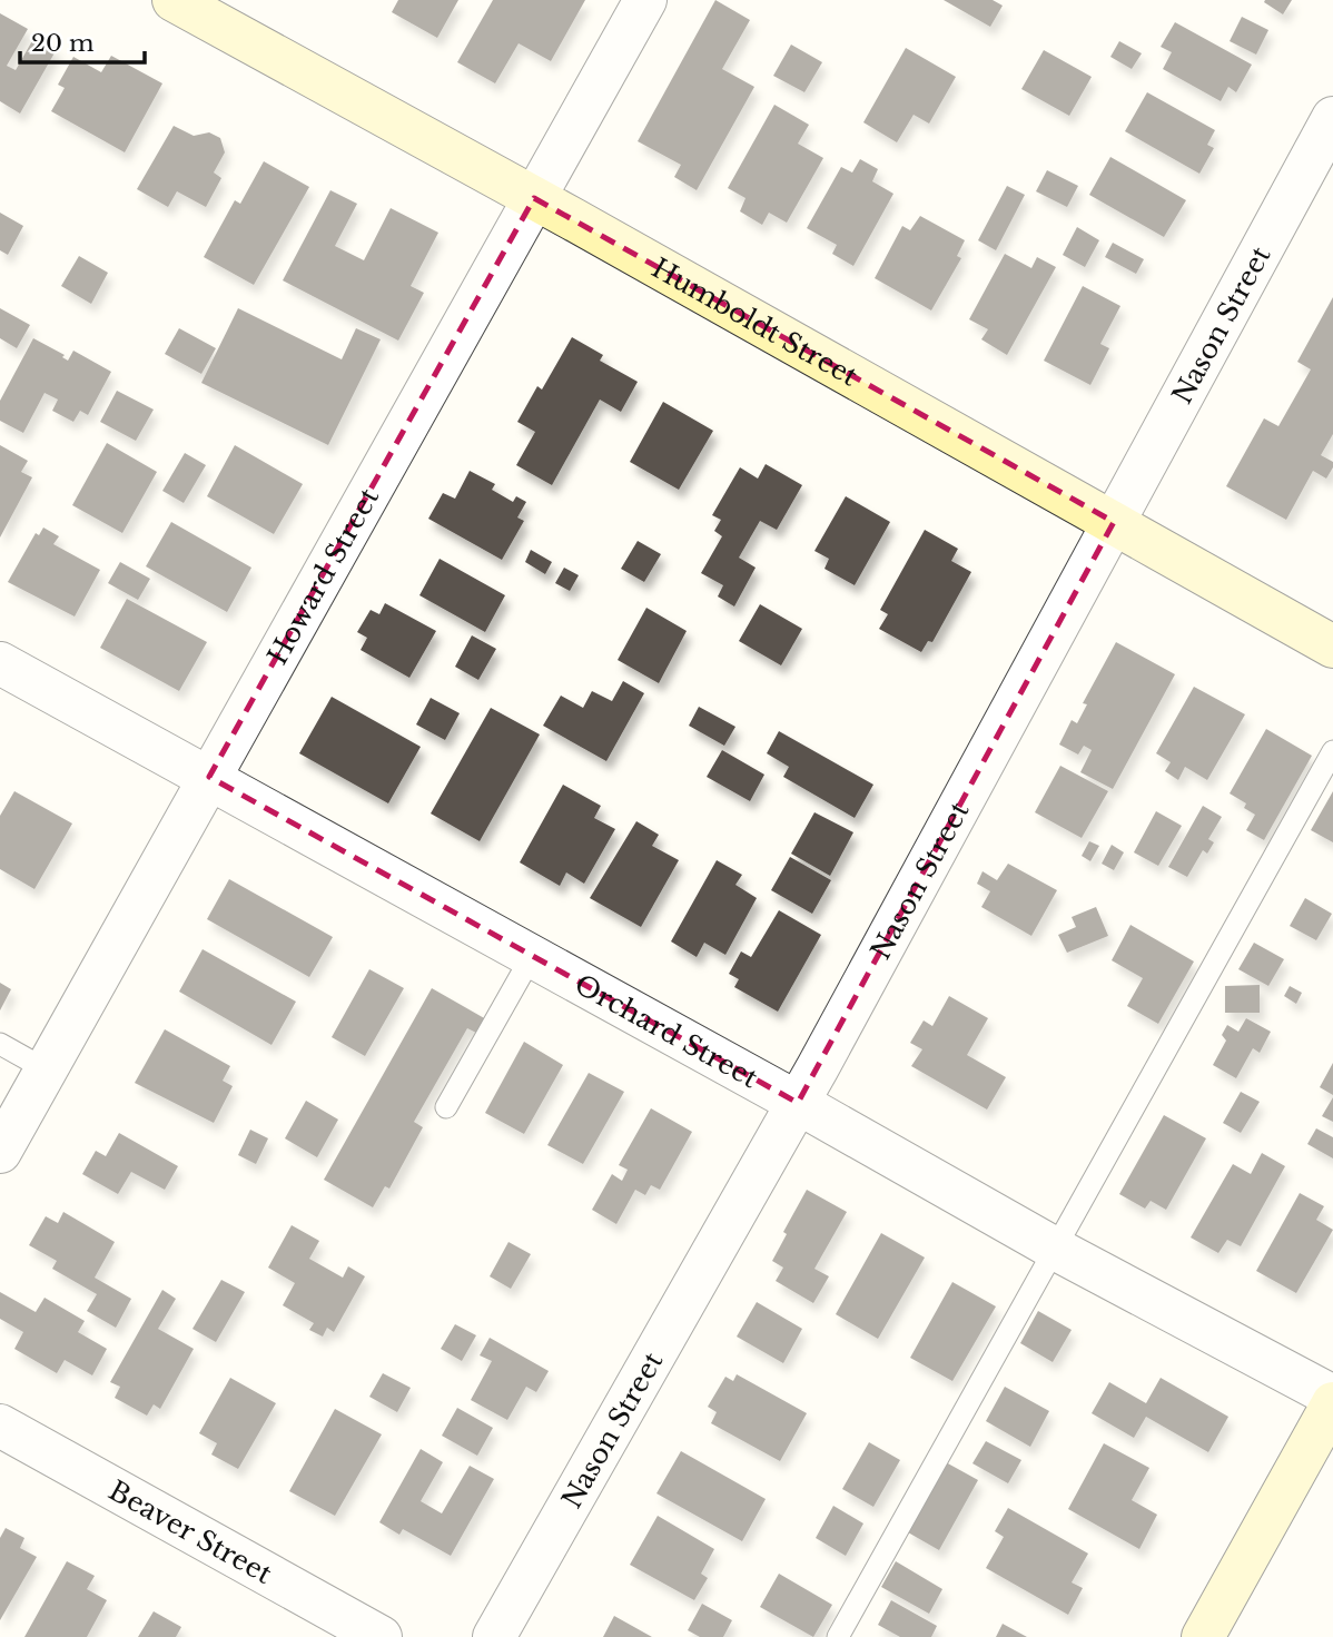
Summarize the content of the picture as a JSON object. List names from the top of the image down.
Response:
{
  "streets": {
    "street": [
      "Humboldt Street",
      "Nason Street",
      "Howard Street",
      "Orchard Street",
      "Beaver Street"
    ]
  },
  "crossings": [
    ["Humboldt Street", "Nason Street"],
    ["Humboldt Street", "Howard Street"],
    ["Nason Street", "Orchard Street"],
    ["Howard Street", "Orchard Street"]
  ],
  "scale_bar": "20 m"
}
